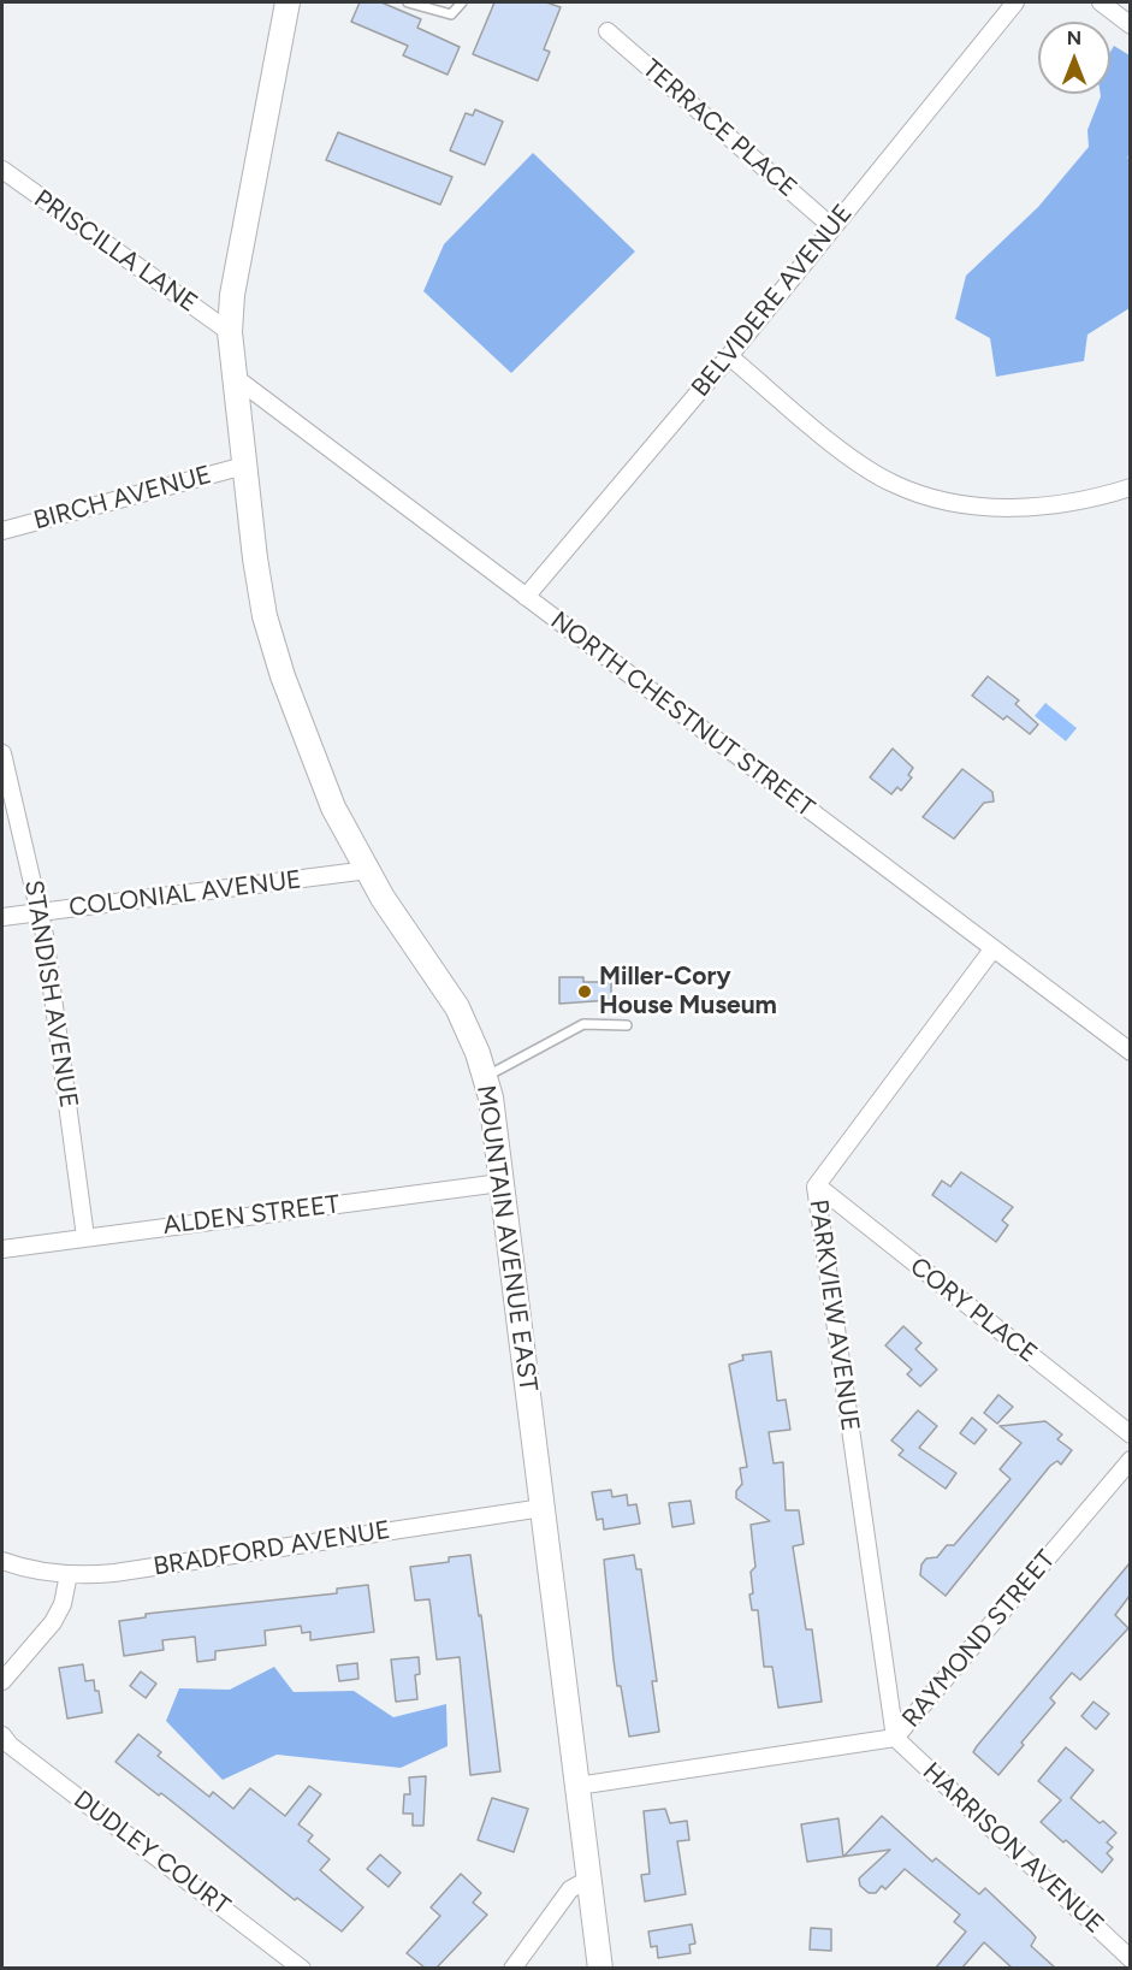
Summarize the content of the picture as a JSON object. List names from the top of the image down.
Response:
{
  "streets": {
    "street": [
      "TERRACE PLACE",
      "PRISCILLA LANE",
      "BELVIDERE AVENUE",
      "BIRCH AVENUE",
      "NORTH CHESTNUT STREET",
      "COLONIAL AVENUE",
      "STANDISH AVENUE",
      "ALDEN STREET",
      "MOUNTAIN AVENUE EAST",
      "CORY PLACE",
      "PARKVIEW AVENUE",
      "BRADFORD AVENUE",
      "RAYMOND STREET",
      "HARRISON AVENUE",
      "DUDLEY COURT"
    ]
  },
  "crossings": [
    ["TERRACE PLACE", "BELVIDERE AVENUE"],
    ["PRISCILLA LANE", "MOUNTAIN AVENUE EAST"],
    ["BELVIDERE AVENUE", "NORTH CHESTNUT STREET"],
    ["BIRCH AVENUE", "MOUNTAIN AVENUE EAST"],
    ["NORTH CHESTNUT STREET", "MOUNTAIN AVENUE EAST"],
    ["NORTH CHESTNUT STREET", "PARKVIEW AVENUE"],
    ["COLONIAL AVENUE", "STANDISH AVENUE"],
    ["COLONIAL AVENUE", "MOUNTAIN AVENUE EAST"],
    ["STANDISH AVENUE", "ALDEN STREET"],
    ["ALDEN STREET", "MOUNTAIN AVENUE EAST"],
    ["MOUNTAIN AVENUE EAST", "BRADFORD AVENUE"],
    ["MOUNTAIN AVENUE EAST", "RAYMOND STREET"],
    ["CORY PLACE", "PARKVIEW AVENUE"],
    ["PARKVIEW AVENUE", "RAYMOND STREET"],
    ["PARKVIEW AVENUE", "HARRISON AVENUE"],
    ["RAYMOND STREET", "HARRISON AVENUE"]
  ],
  "places": ["Miller-Cory House Museum"],
  "north": "top"
}
